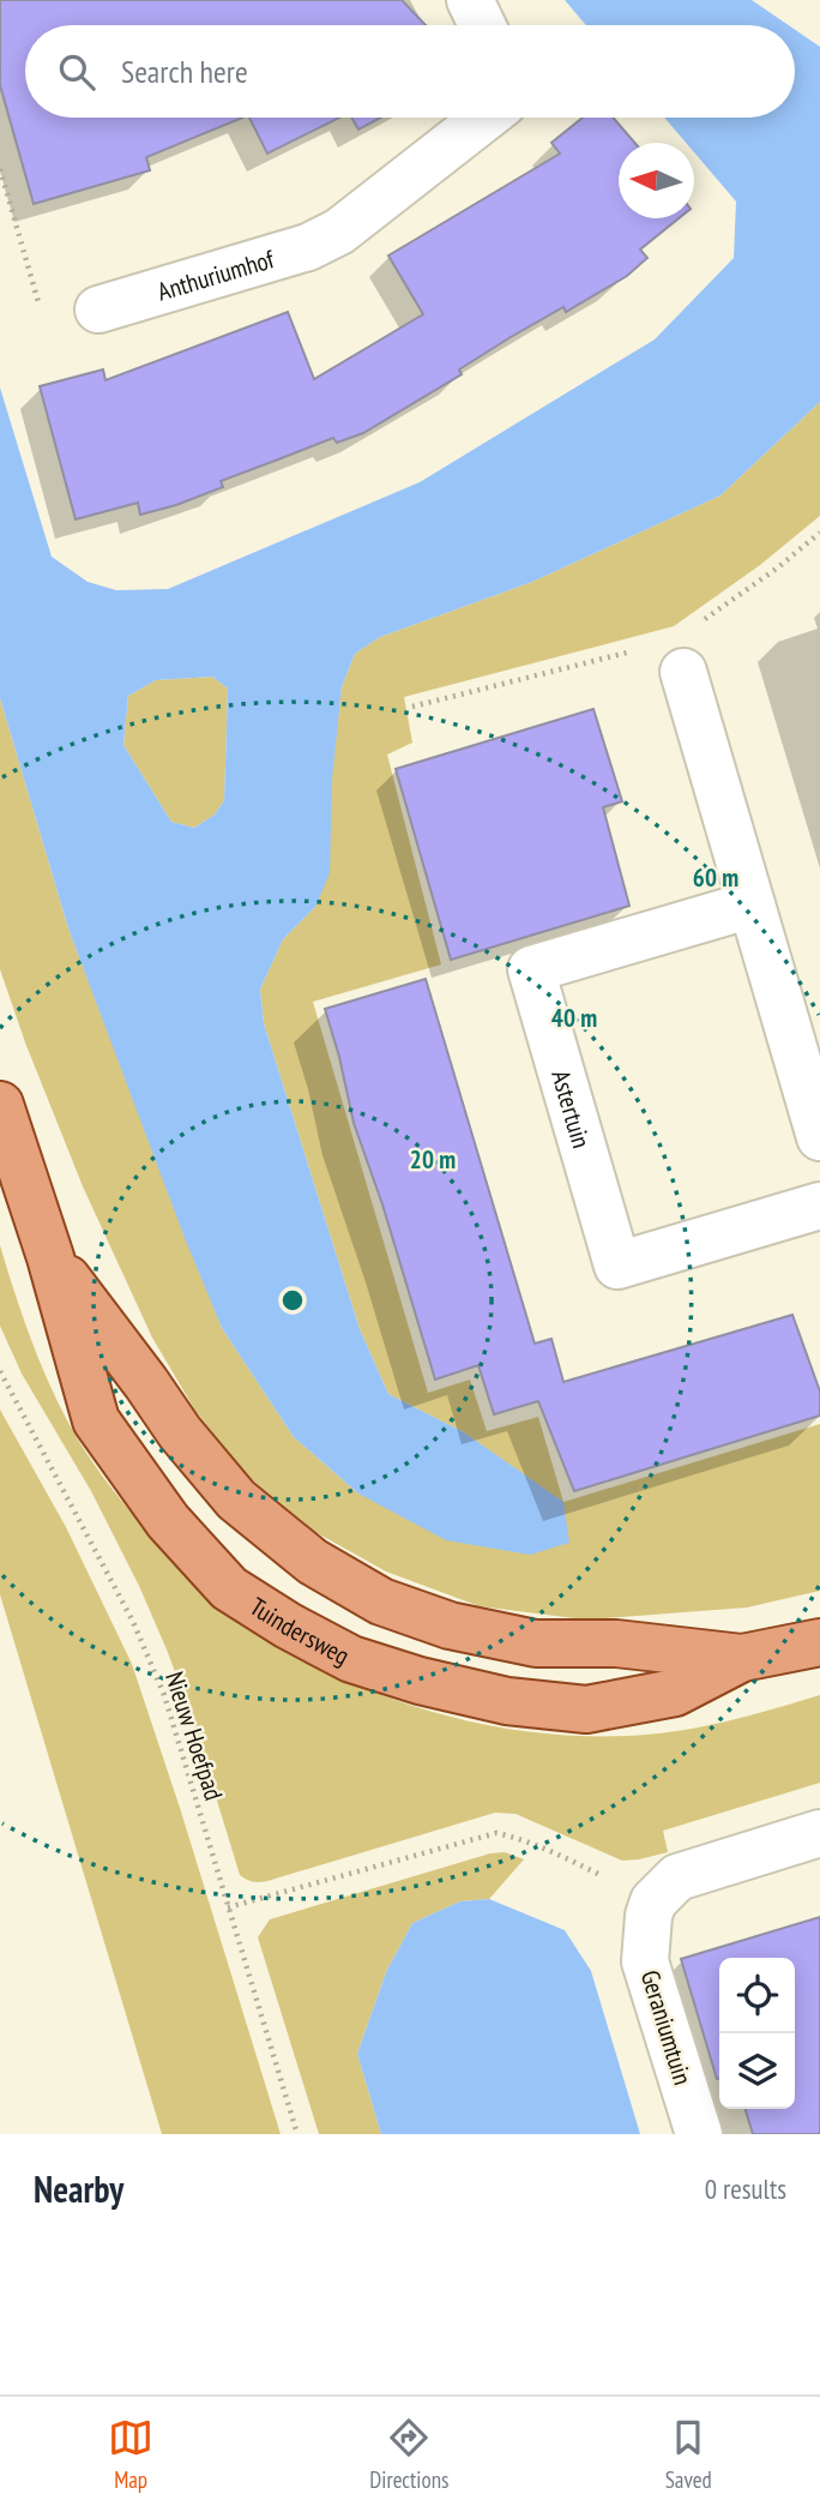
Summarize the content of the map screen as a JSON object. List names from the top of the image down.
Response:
{
  "streets": {
    "main road": ["Tuindersweg"],
    "street": ["Anthuriumhof", "Astertuin", "Geraniumtuin"],
    "path": ["Nieuw Hoefpad"]
  },
  "north": "left",
  "page": {
    "search": "Search here",
    "heading": ["Nearby", "0 results"],
    "nav": ["Map", "Directions", "Saved"]
  },
  "rings": ["60 m", "40 m", "20 m"]
}
